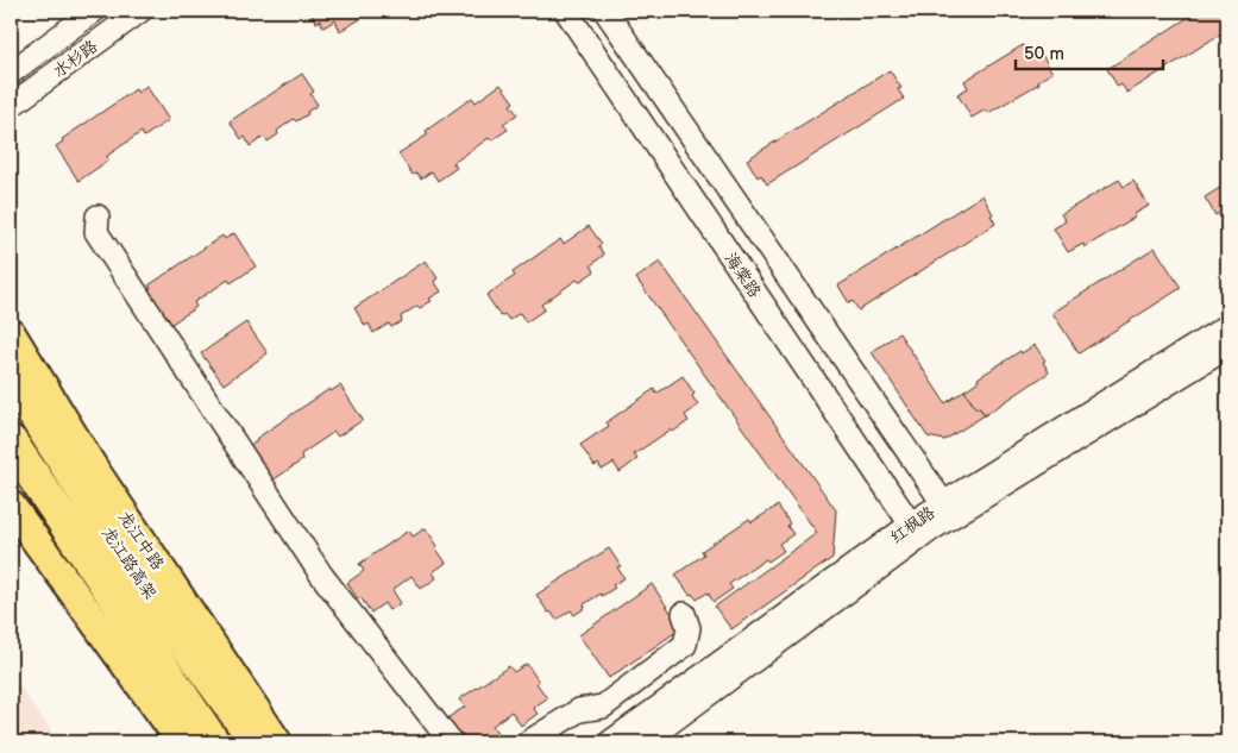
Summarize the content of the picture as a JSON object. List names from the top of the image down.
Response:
{
  "streets": {
    "highway": ["龙江路高架"],
    "main road": ["龙江中路"],
    "street": ["水杉路", "海棠路", "红枫路"]
  },
  "crossings": [
    ["海棠路", "红枫路"]
  ],
  "scale_bar": "50 m"
}
